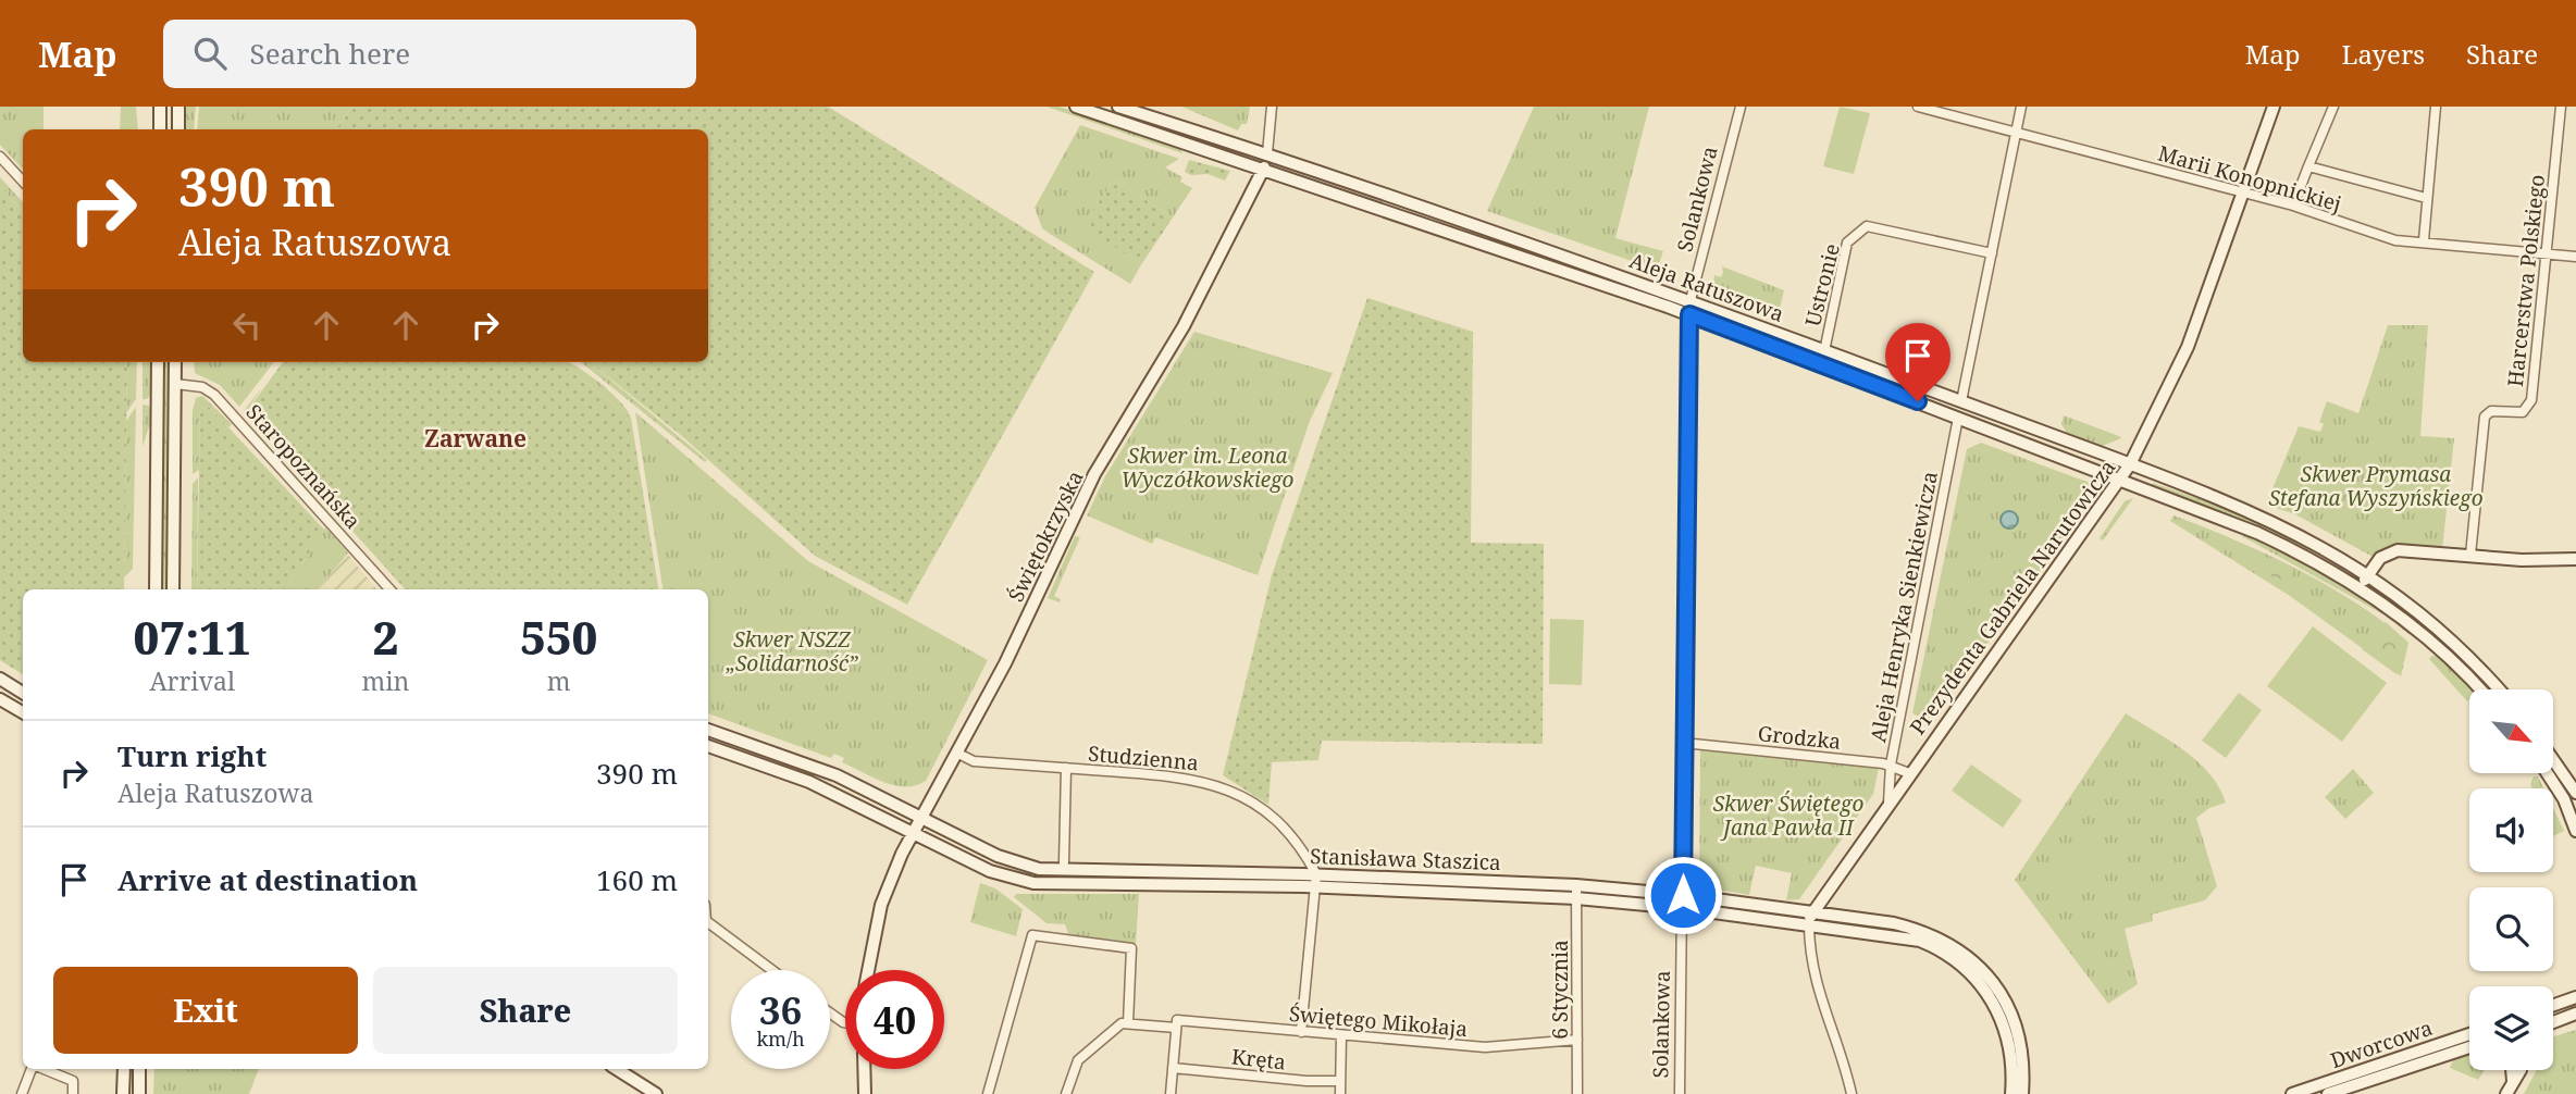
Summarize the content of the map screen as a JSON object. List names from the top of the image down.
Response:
{
  "streets": {
    "street": [
      "Marii Konopnickiej",
      "Solankowa",
      "Harcerstwa Polskiego",
      "Ustronie",
      "Aleja Ratuszowa",
      "Staropoznańska",
      "Świętokrzyska",
      "Prezydenta Gabriela Narutowicza",
      "Aleja Henryka Sienkiewicza",
      "Grodzka",
      "Studzienna",
      "Stanisława Staszica",
      "6 Stycznia",
      "Świętego Mikołaja",
      "Dworcowa",
      "Kręta"
    ]
  },
  "crossings": [
    ["Marii Konopnickiej", "Harcerstwa Polskiego"],
    ["Marii Konopnickiej", "Prezydenta Gabriela Narutowicza"],
    ["Solankowa", "Aleja Ratuszowa"],
    ["Solankowa", "Grodzka"],
    ["Solankowa", "Stanisława Staszica"],
    ["Ustronie", "Aleja Ratuszowa"],
    ["Aleja Ratuszowa", "Świętokrzyska"],
    ["Aleja Ratuszowa", "Prezydenta Gabriela Narutowicza"],
    ["Aleja Ratuszowa", "Aleja Henryka Sienkiewicza"],
    ["Świętokrzyska", "Studzienna"],
    ["Świętokrzyska", "Stanisława Staszica"],
    ["Prezydenta Gabriela Narutowicza", "Aleja Henryka Sienkiewicza"],
    ["Prezydenta Gabriela Narutowicza", "Grodzka"],
    ["Prezydenta Gabriela Narutowicza", "Stanisława Staszica"],
    ["Aleja Henryka Sienkiewicza", "Grodzka"],
    ["Studzienna", "Stanisława Staszica"],
    ["Stanisława Staszica", "6 Stycznia"],
    ["6 Stycznia", "Świętego Mikołaja"]
  ],
  "districts": ["Zarwane"],
  "parks": [
    "Skwer im. Leona Wyczółkowskiego",
    "Skwer Prymasa Stefana Wyszyńskiego",
    "Skwer NSZZ „Solidarność”",
    "Skwer Świętego Jana Pawła II"
  ],
  "north": "bottom right",
  "page": {
    "header": "Map",
    "search": "Search here",
    "nav": ["Map", "Layers", "Share"],
    "turn": ["390 m", "Aleja Ratuszowa"],
    "eta": [
      "07:11",
      "Arrival",
      "2",
      "min",
      "550",
      "m"
    ],
    "list": [
      {
        "name": "Turn right",
        "note": "Aleja Ratuszowa",
        "value": "390 m"
      },
      {
        "name": "Arrive at destination",
        "value": "160 m"
      }
    ],
    "buttons": ["Exit", "Share"],
    "speed": "36 km/h",
    "limit": "40"
  }
}
